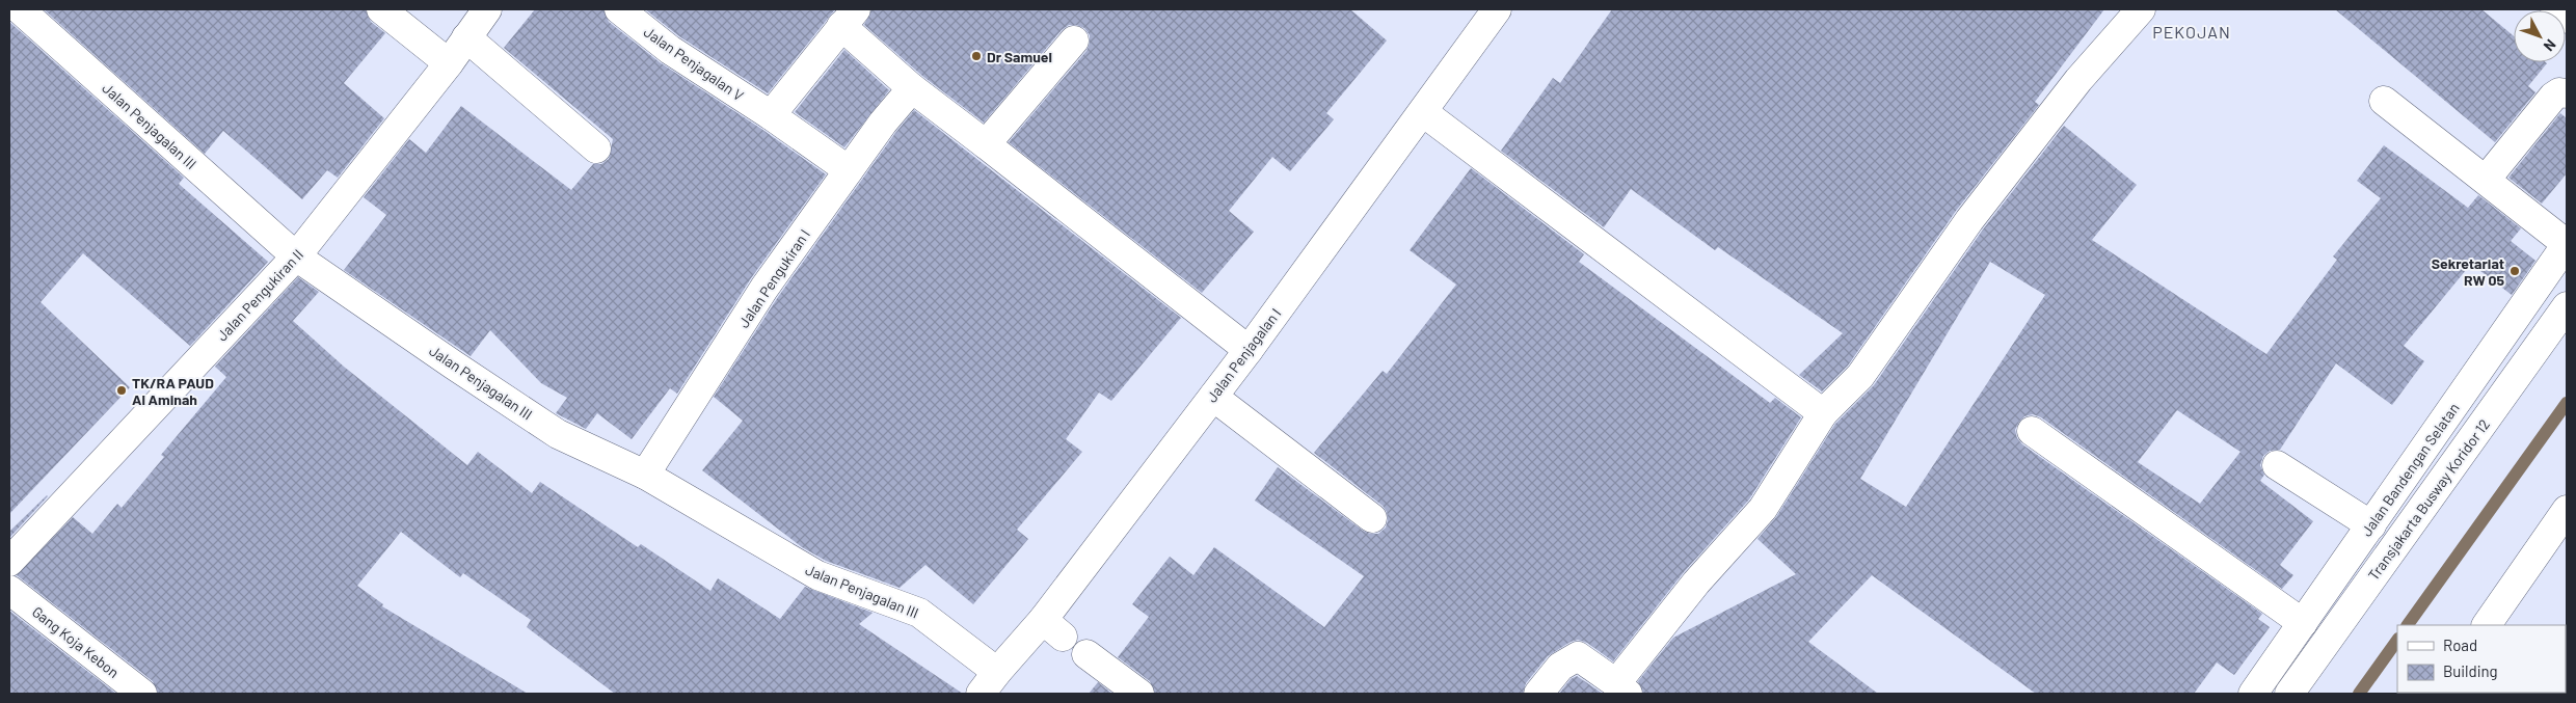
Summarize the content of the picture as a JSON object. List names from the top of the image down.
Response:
{
  "streets": {
    "street": [
      "Jalan Penjagalan V",
      "Jalan Penjagalan III",
      "Jalan Pengukiran I",
      "Jalan Pengukiran II",
      "Jalan Penjagalan I",
      "Jalan Bandengan Selatan",
      "Transjakarta Busway Koridor 12",
      "Gang Koja Kebon"
    ]
  },
  "crossings": [
    ["Jalan Penjagalan V", "Jalan Pengukiran I"],
    ["Jalan Penjagalan III", "Jalan Pengukiran I"],
    ["Jalan Penjagalan III", "Jalan Pengukiran II"],
    ["Jalan Penjagalan III", "Jalan Penjagalan I"]
  ],
  "districts": ["PEKOJAN"],
  "places": ["Dr Samuel", "Sekretariat RW 05", "TK/RA PAUD Al Aminah"],
  "legend": ["Road", "Building"],
  "north": "bottom right"
}
